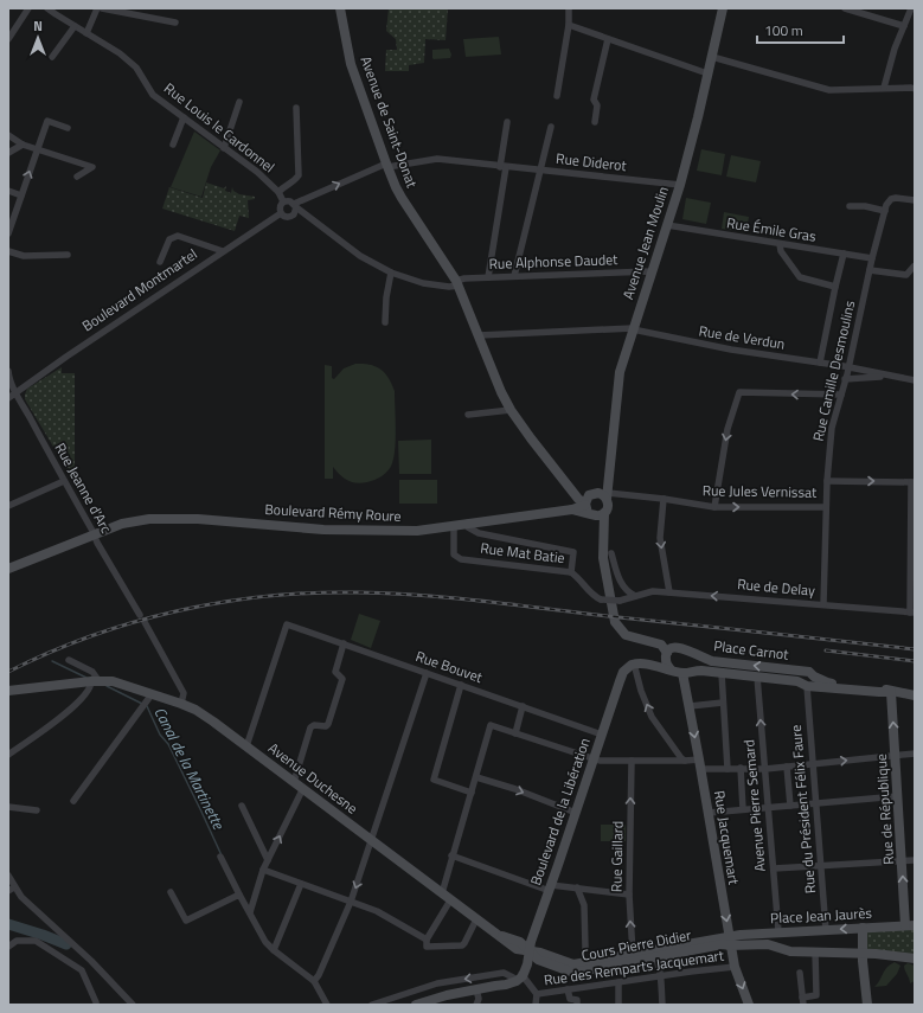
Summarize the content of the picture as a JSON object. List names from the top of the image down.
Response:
{
  "streets": {
    "main road": [
      "Avenue de Saint-Donat",
      "Avenue Jean Moulin",
      "Boulevard Rémy Roure",
      "Place Carnot",
      "Avenue Duchesne",
      "Rue de République",
      "Boulevard de la Libération",
      "Rue Jacquemart",
      "Place Jean Jaurès",
      "Cours Pierre Didier"
    ],
    "street": [
      "Rue Louis le Cardonnel",
      "Rue Diderot",
      "Rue Émile Gras",
      "Rue Alphonse Daudet",
      "Boulevard Montmartel",
      "Rue de Verdun",
      "Rue Camille Desmoulins",
      "Rue Jeanne d'Arc",
      "Rue Jules Vernissat",
      "Rue Mat Batie",
      "Rue de Delay",
      "Rue Bouvet",
      "Avenue Pierre Semard",
      "Rue du Président Félix Faure",
      "Rue Gaillard",
      "Rue des Remparts Jacquemart"
    ]
  },
  "crossings": [
    ["Avenue de Saint-Donat", "Rue Diderot"],
    ["Avenue de Saint-Donat", "Rue Alphonse Daudet"],
    ["Avenue de Saint-Donat", "Rue de Verdun"],
    ["Rue Louis le Cardonnel", "Rue Diderot"],
    ["Rue Louis le Cardonnel", "Boulevard Montmartel"],
    ["Rue Diderot", "Avenue Jean Moulin"],
    ["Rue Diderot", "Boulevard Montmartel"],
    ["Rue Émile Gras", "Avenue Jean Moulin"],
    ["Rue Émile Gras", "Rue Camille Desmoulins"],
    ["Avenue Jean Moulin", "Rue Alphonse Daudet"],
    ["Avenue Jean Moulin", "Rue de Verdun"],
    ["Avenue Jean Moulin", "Rue Jules Vernissat"],
    ["Avenue Jean Moulin", "Boulevard Rémy Roure"],
    ["Avenue Jean Moulin", "Place Carnot"],
    ["Boulevard Montmartel", "Rue Jeanne d'Arc"],
    ["Rue de Verdun", "Rue Camille Desmoulins"],
    ["Rue Camille Desmoulins", "Rue Jules Vernissat"],
    ["Rue Camille Desmoulins", "Rue de Delay"],
    ["Rue Jeanne d'Arc", "Boulevard Rémy Roure"],
    ["Boulevard Rémy Roure", "Rue Mat Batie"],
    ["Rue Mat Batie", "Rue de Delay"],
    ["Place Carnot", "Avenue Pierre Semard"],
    ["Place Carnot", "Rue du Président Félix Faure"],
    ["Place Carnot", "Rue Jacquemart"],
    ["Rue Bouvet", "Avenue Duchesne"],
    ["Rue Bouvet", "Boulevard de la Libération"],
    ["Avenue Duchesne", "Boulevard de la Libération"],
    ["Avenue Duchesne", "Cours Pierre Didier"],
    ["Avenue Pierre Semard", "Place Jean Jaurès"],
    ["Rue du Président Félix Faure", "Place Jean Jaurès"],
    ["Rue de République", "Place Jean Jaurès"],
    ["Boulevard de la Libération", "Cours Pierre Didier"],
    ["Rue Jacquemart", "Place Jean Jaurès"],
    ["Rue Jacquemart", "Cours Pierre Didier"],
    ["Rue Jacquemart", "Rue des Remparts Jacquemart"],
    ["Rue Gaillard", "Cours Pierre Didier"],
    ["Place Jean Jaurès", "Cours Pierre Didier"]
  ],
  "one_way": [
    "Rue Jules Vernissat",
    "Rue de Delay",
    "Rue de République",
    "Rue Jacquemart",
    "Rue Gaillard"
  ],
  "water": ["Canal de la Martinette"],
  "scale_bar": "100 m",
  "north": "top"
}
